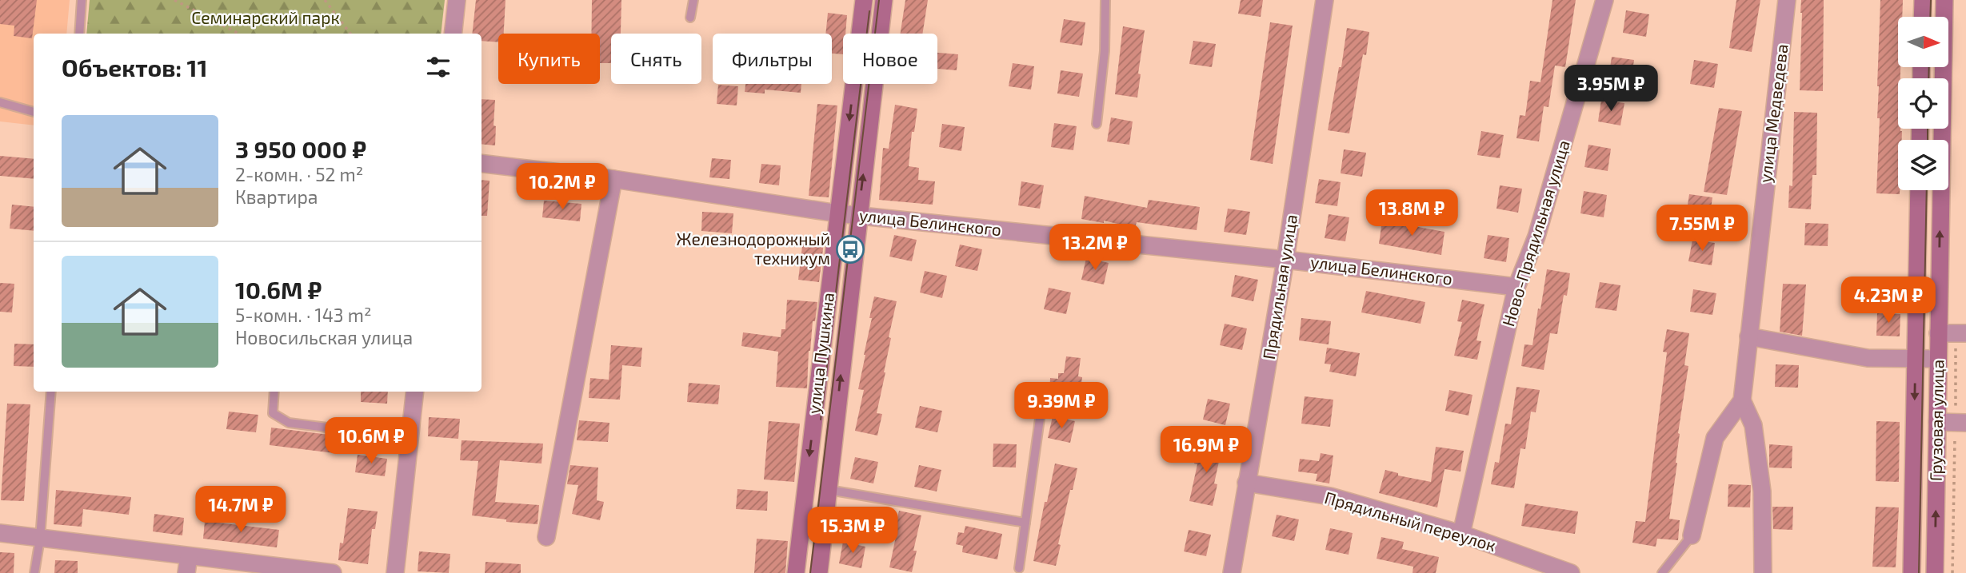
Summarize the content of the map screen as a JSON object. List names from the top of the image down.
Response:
{
  "streets": {
    "main road": ["улица Пушкина", "Грузовая улица"],
    "street": [
      "улица Медведева",
      "улица Белинского",
      "Ново-Прядильная улица",
      "Прядильная улица",
      "Прядильный переулок"
    ]
  },
  "crossings": [
    ["улица Белинского", "Ново-Прядильная улица"],
    ["улица Белинского", "Прядильная улица"],
    ["улица Белинского", "улица Пушкина"],
    ["Ново-Прядильная улица", "Прядильный переулок"],
    ["Прядильная улица", "Прядильный переулок"]
  ],
  "parks": ["Семинарский парк"],
  "places": {
    "bus stop": ["Железнодорожный техникум"]
  },
  "north": "right",
  "page": {
    "chip": [
      "Купить",
      "Снять",
      "Фильтры",
      "Новое"
    ],
    "heading": "Объектов: 11",
    "price": [
      "3.95M ₽",
      "10.2M ₽",
      "13.8M ₽",
      "7.55M ₽",
      "13.2M ₽",
      "4.23M ₽",
      "9.39M ₽",
      "10.6M ₽",
      "16.9M ₽",
      "14.7M ₽",
      "15.3M ₽"
    ],
    "list": [
      {
        "name": "3 950 000 ₽",
        "note": "2-комн. · 52 m² · Квартира"
      },
      {
        "name": "10.6M ₽",
        "note": "5-комн. · 143 m² · Новосильская улица"
      }
    ]
  }
}
